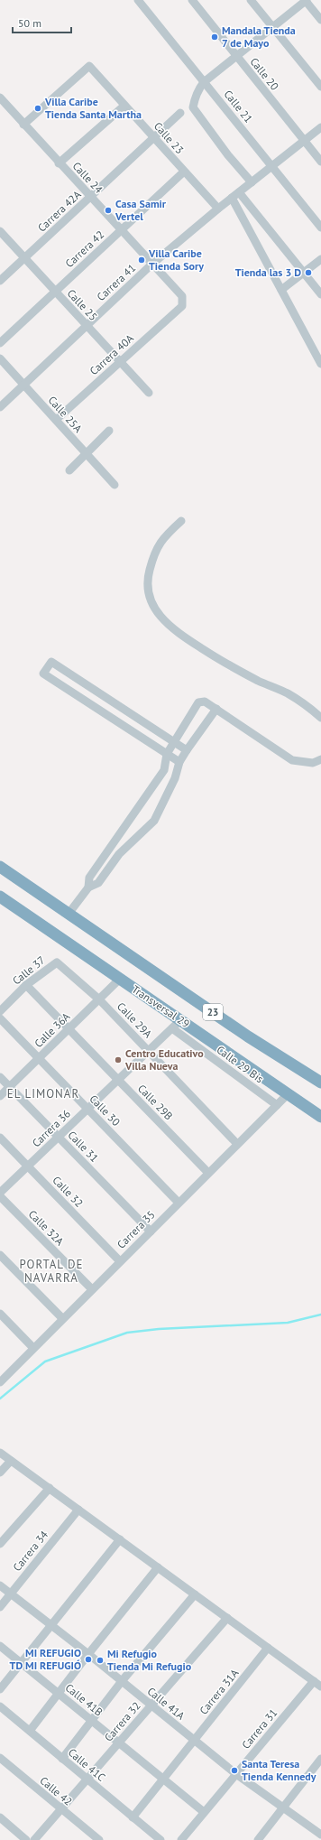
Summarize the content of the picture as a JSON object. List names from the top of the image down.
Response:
{
  "streets": {
    "highway": ["Transversal 29", "23"],
    "street": [
      "Calle 20",
      "Calle 21",
      "Calle 23",
      "Calle 24",
      "Carrera 42A",
      "Carrera 42",
      "Carrera 41",
      "Calle 25",
      "Carrera 40A",
      "Calle 25A",
      "Calle 37",
      "Calle 29A",
      "Calle 36A",
      "Calle 29 Bis",
      "Calle 29B",
      "Calle 30",
      "Carrera 36",
      "Calle 31",
      "Calle 32",
      "Calle 32A",
      "Carrera 35",
      "Carrera 34",
      "Carrera 31A",
      "Calle 41B",
      "Calle 41A",
      "Carrera 32",
      "Carrera 31",
      "Calle 41C",
      "Calle 42"
    ]
  },
  "crossings": [
    ["Calle 20", "Carrera 41"],
    ["Calle 21", "Carrera 41"],
    ["Calle 23", "Calle 24"],
    ["Calle 23", "Carrera 42A"],
    ["Calle 23", "Carrera 42"],
    ["Calle 23", "Carrera 41"],
    ["Calle 24", "Carrera 42A"],
    ["Calle 24", "Carrera 42"],
    ["Calle 24", "Carrera 41"],
    ["Calle 24", "Carrera 40A"],
    ["Carrera 42A", "Calle 25"],
    ["Carrera 42", "Calle 25"],
    ["Carrera 41", "Calle 25"],
    ["Carrera 41", "Calle 25A"],
    ["Calle 25", "Carrera 40A"],
    ["Carrera 40A", "Calle 25A"],
    ["Calle 37", "Calle 29A"],
    ["Calle 37", "Calle 29B"],
    ["Transversal 29", "Calle 36A"],
    ["Transversal 29", "Calle 29 Bis"],
    ["Transversal 29", "Carrera 36"],
    ["Transversal 29", "Carrera 35"],
    ["Calle 29A", "Calle 36A"],
    ["Calle 29A", "Carrera 36"],
    ["Calle 29A", "Carrera 35"],
    ["Calle 36A", "Calle 29B"],
    ["Calle 36A", "Calle 30"],
    ["Calle 36A", "Calle 31"],
    ["Calle 29 Bis", "Carrera 36"],
    ["Calle 29 Bis", "Carrera 35"],
    ["Calle 29B", "Carrera 36"],
    ["Calle 29B", "Carrera 35"],
    ["Calle 30", "Carrera 36"],
    ["Calle 30", "Carrera 35"],
    ["Carrera 36", "Calle 31"],
    ["Carrera 36", "Calle 32"],
    ["Calle 31", "Carrera 35"],
    ["Calle 32", "Carrera 35"],
    ["Calle 32A", "Carrera 35"],
    ["Carrera 34", "Calle 41A"],
    ["Carrera 31A", "Calle 41B"],
    ["Carrera 31A", "Calle 41A"],
    ["Carrera 31A", "Calle 41C"],
    ["Calle 41B", "Carrera 32"],
    ["Calle 41B", "Carrera 31"],
    ["Calle 41A", "Carrera 32"],
    ["Calle 41A", "Carrera 31"],
    ["Carrera 32", "Calle 41C"],
    ["Carrera 32", "Calle 42"]
  ],
  "districts": ["EL LIMONAR", "PORTAL DE NAVARRA"],
  "places": [
    "Mandala Tienda 7 de Mayo",
    "Villa Caribe Tienda Santa Martha",
    "Casa Samir Vertel",
    "Villa Caribe Tienda Sory",
    "Tienda las 3 D",
    "Centro Educativo Villa Nueva",
    "MI REFUGIO TD MI REFUGIÓ",
    "Mi Refugio Tienda Mi Refugio",
    "Santa Teresa Tienda Kennedy"
  ],
  "scale_bar": "50 m"
}
